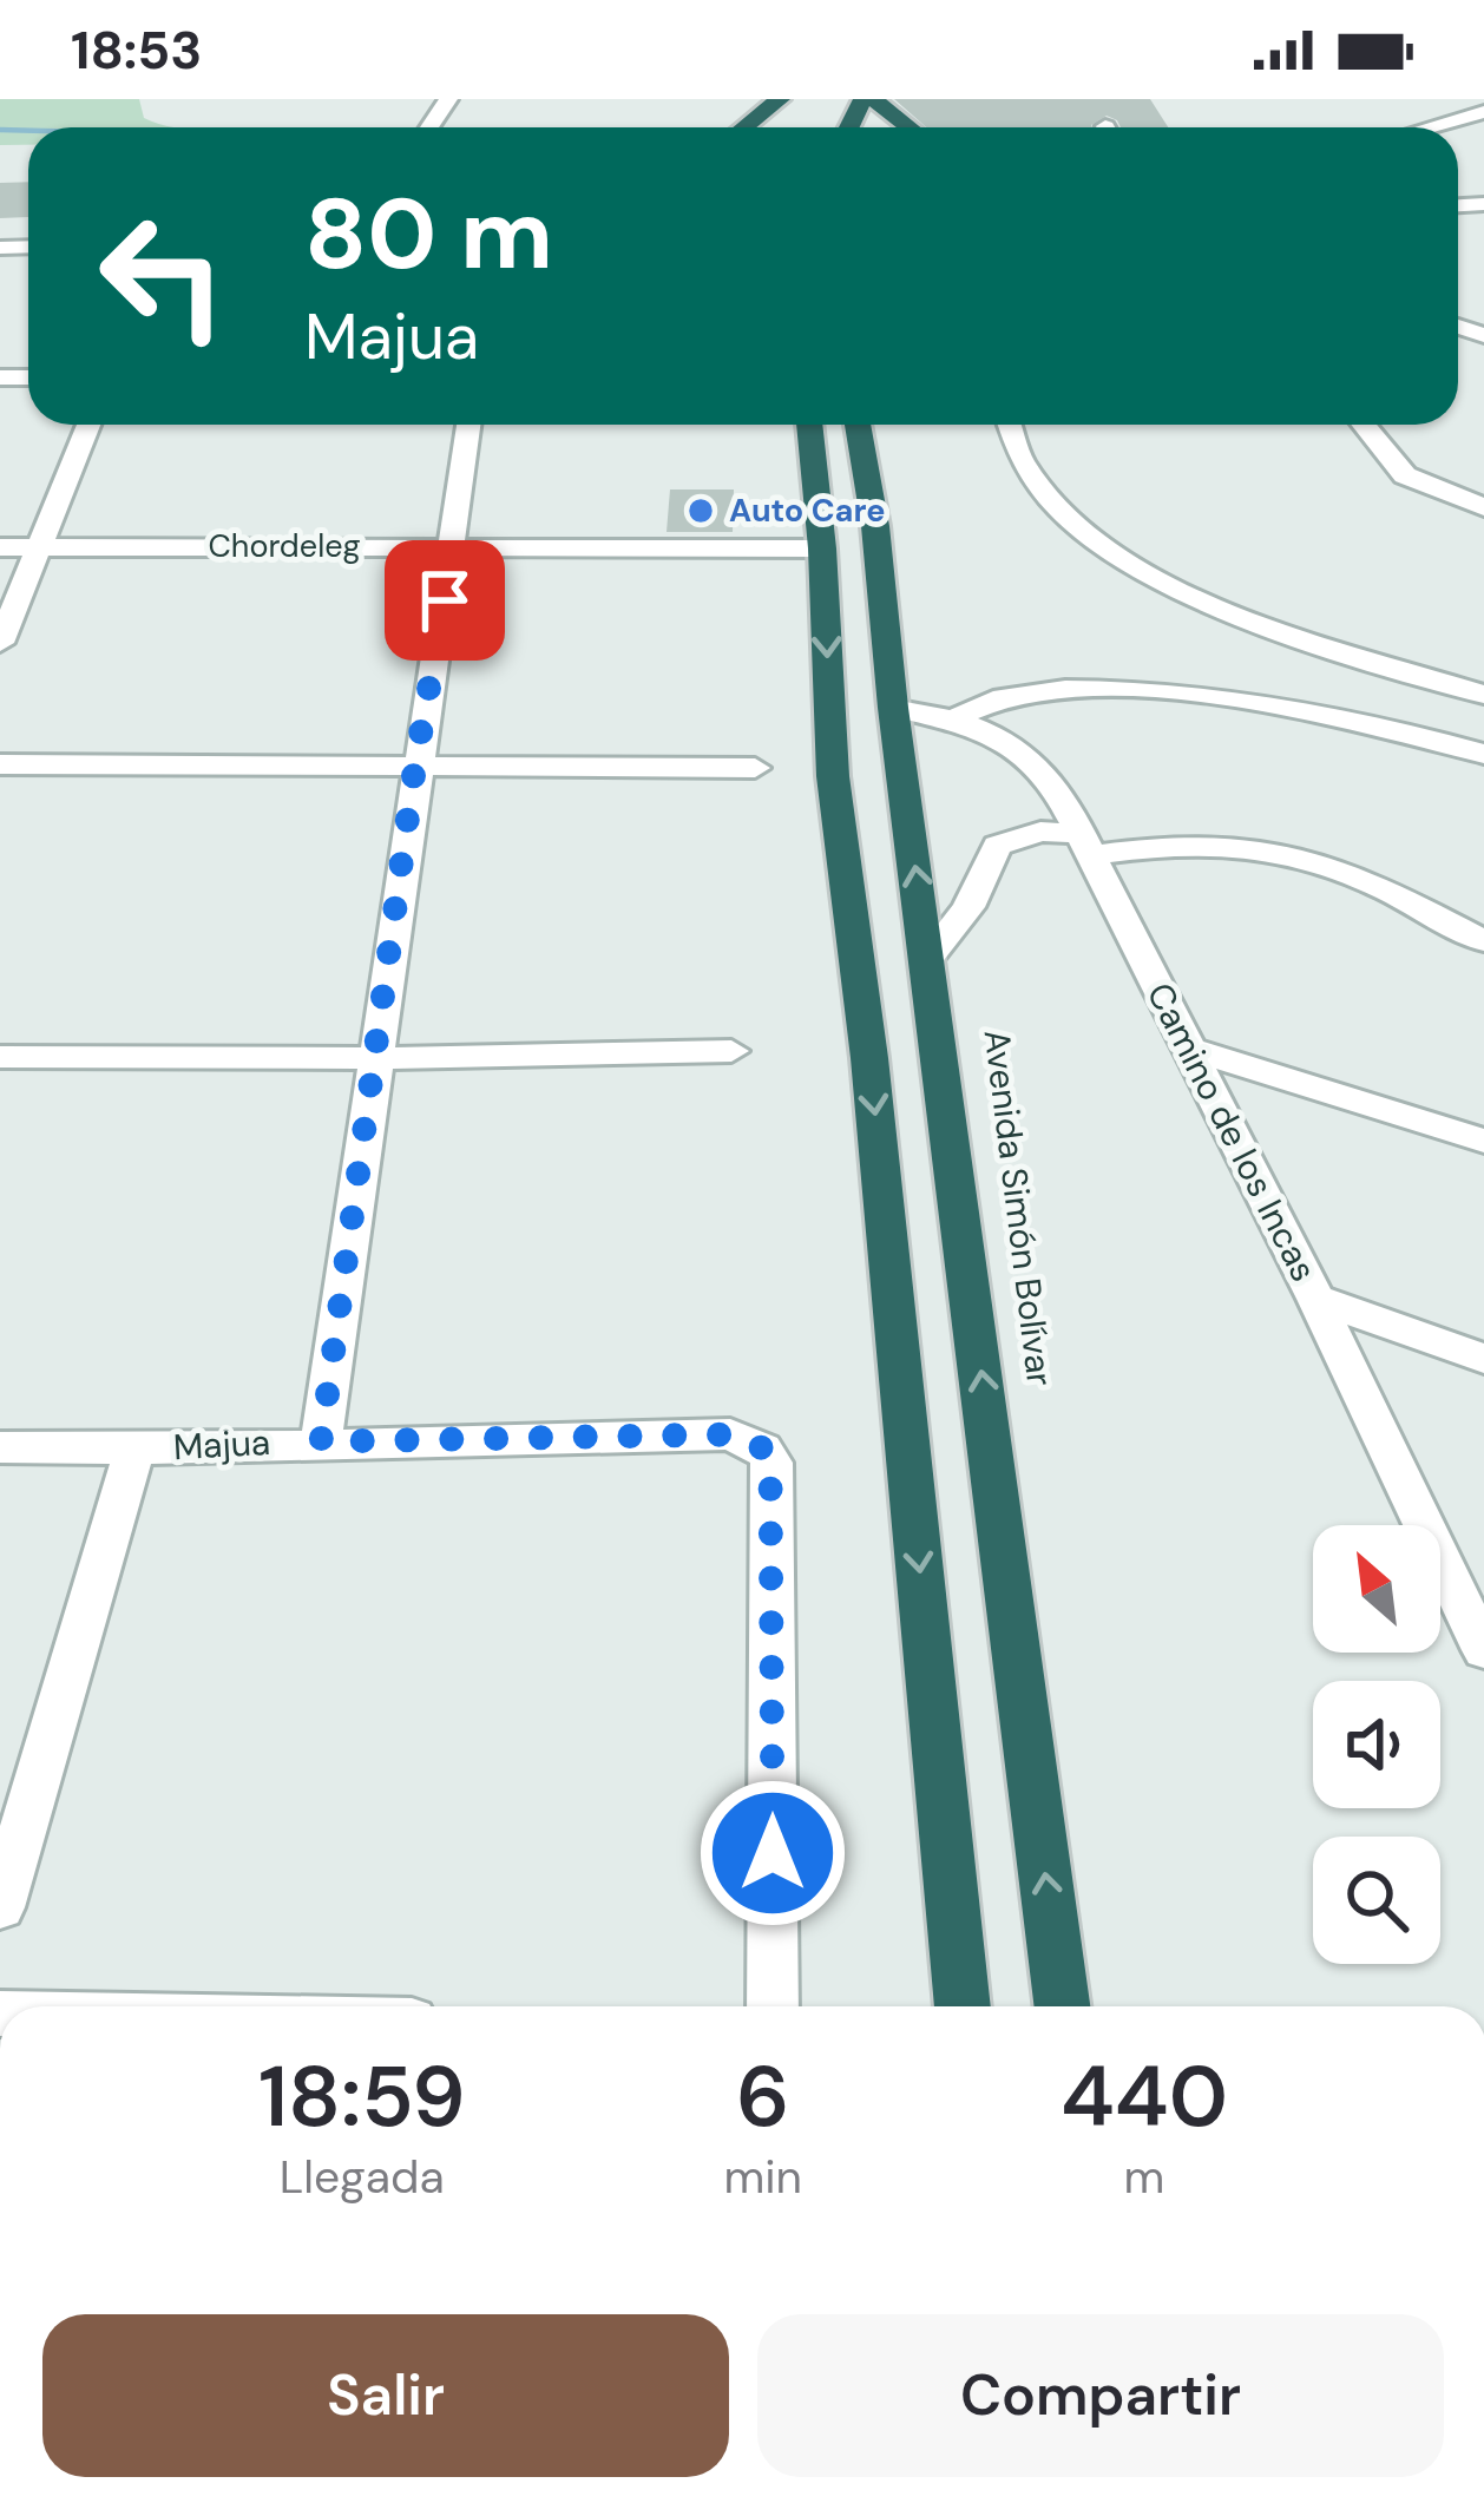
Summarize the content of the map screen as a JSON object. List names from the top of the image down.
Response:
{
  "streets": {
    "highway": ["Avenida Simón Bolívar"],
    "street": ["Chordeleg", "Camino de los Incas", "Majua"]
  },
  "crossings": [
    ["Camino de los Incas", "Avenida Simón Bolívar"]
  ],
  "places": ["Auto Care"],
  "north": "top left",
  "page": {
    "status": "18:53",
    "turn": ["80 m", "Majua"],
    "eta": [
      "18:59",
      "Llegada",
      "6",
      "min",
      "440",
      "m"
    ],
    "buttons": ["Salir", "Compartir"]
  }
}
